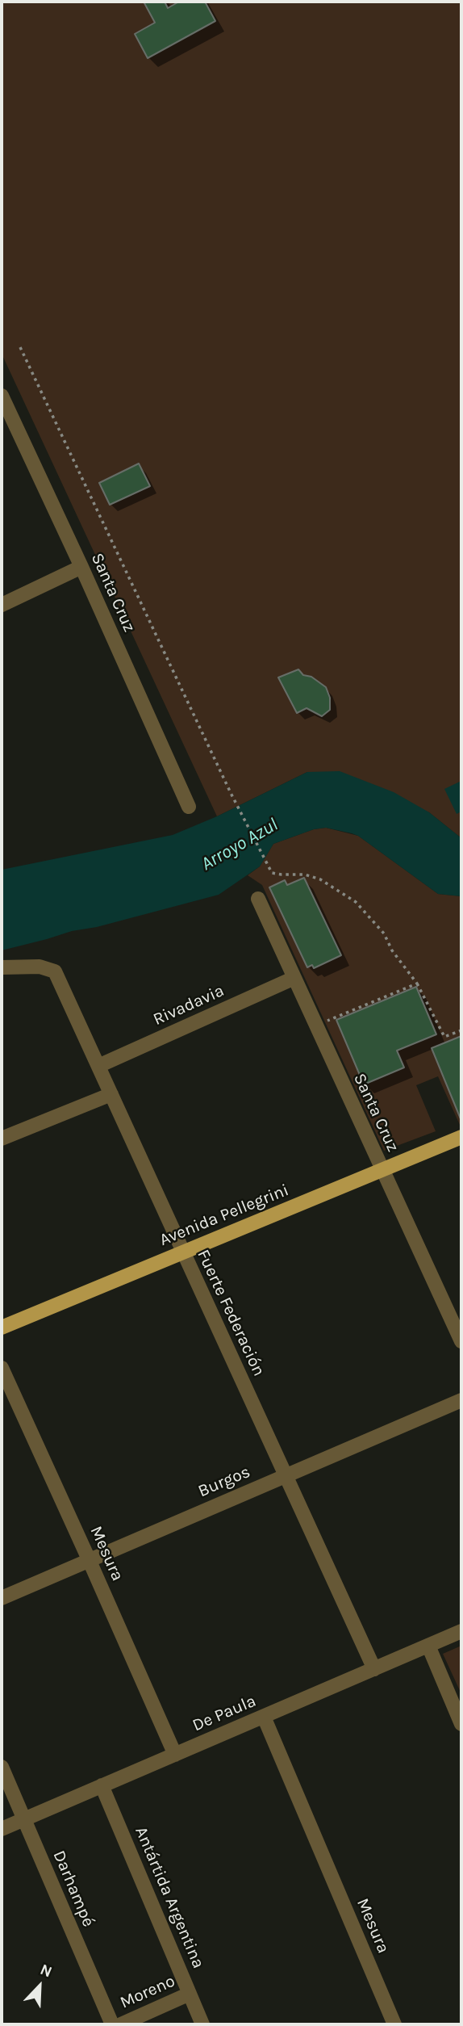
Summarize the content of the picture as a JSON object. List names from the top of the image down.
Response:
{
  "streets": {
    "main road": ["Avenida Pellegrini"],
    "street": [
      "Santa Cruz",
      "Rivadavia",
      "Fuerte Federación",
      "Burgos",
      "Mesura",
      "De Paula",
      "Darhampé",
      "Antártida Argentina",
      "Moreno"
    ]
  },
  "crossings": [
    ["Santa Cruz", "Rivadavia"],
    ["Santa Cruz", "Avenida Pellegrini"],
    ["Rivadavia", "Fuerte Federación"],
    ["Avenida Pellegrini", "Fuerte Federación"],
    ["Fuerte Federación", "Burgos"],
    ["Fuerte Federación", "De Paula"],
    ["Burgos", "Mesura"],
    ["Mesura", "De Paula"],
    ["De Paula", "Darhampé"],
    ["De Paula", "Antártida Argentina"],
    ["Antártida Argentina", "Moreno"]
  ],
  "water": ["Arroyo Azul"],
  "north": "top right"
}
